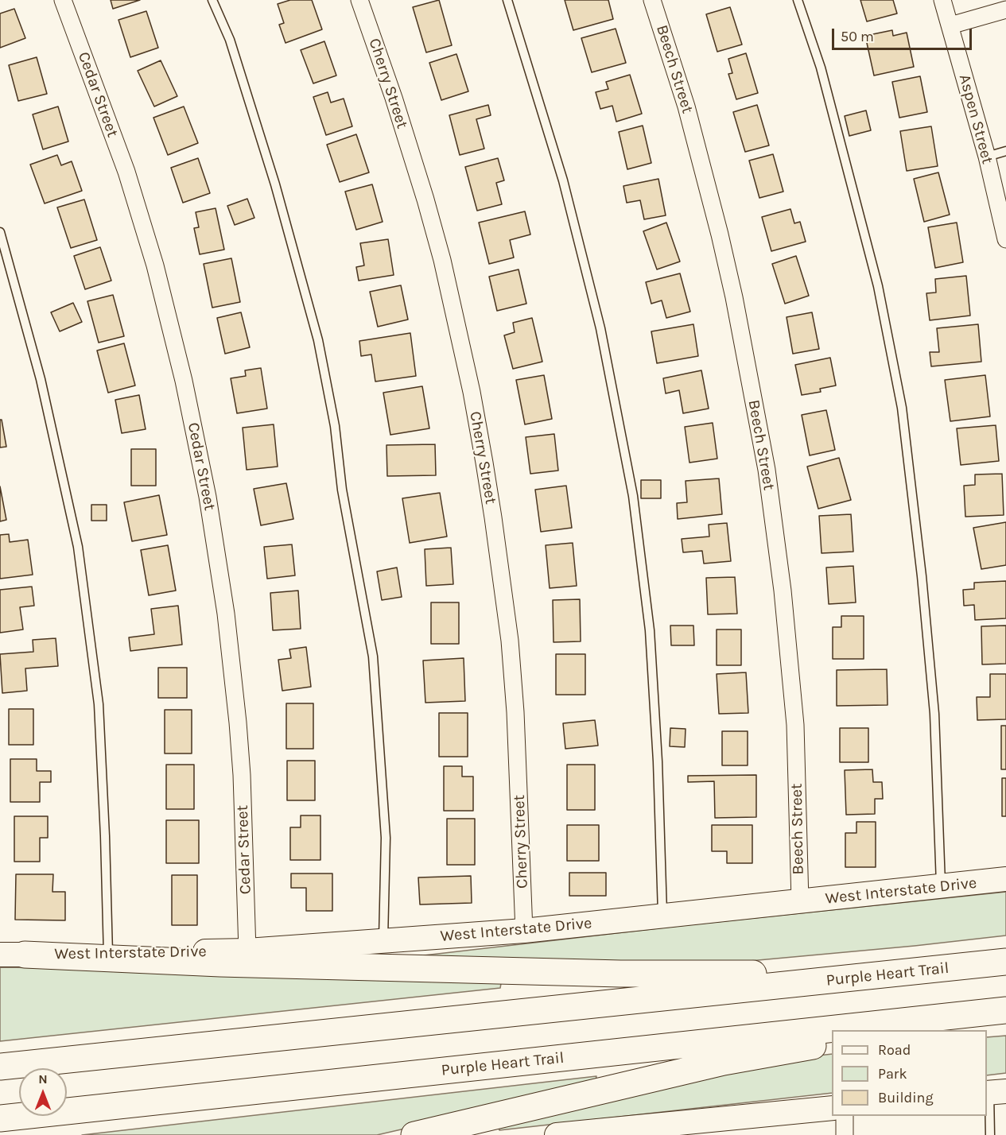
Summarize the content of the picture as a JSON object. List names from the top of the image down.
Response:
{
  "streets": {
    "highway": ["Purple Heart Trail"],
    "main road": ["West Interstate Drive"],
    "street": [
      "Beech Street",
      "Cherry Street",
      "Cedar Street",
      "Aspen Street"
    ]
  },
  "crossings": [
    ["Beech Street", "West Interstate Drive"],
    ["Cherry Street", "West Interstate Drive"],
    ["Cedar Street", "West Interstate Drive"]
  ],
  "legend": ["Road", "Park", "Building"],
  "scale_bar": "50 m",
  "north": "top"
}
